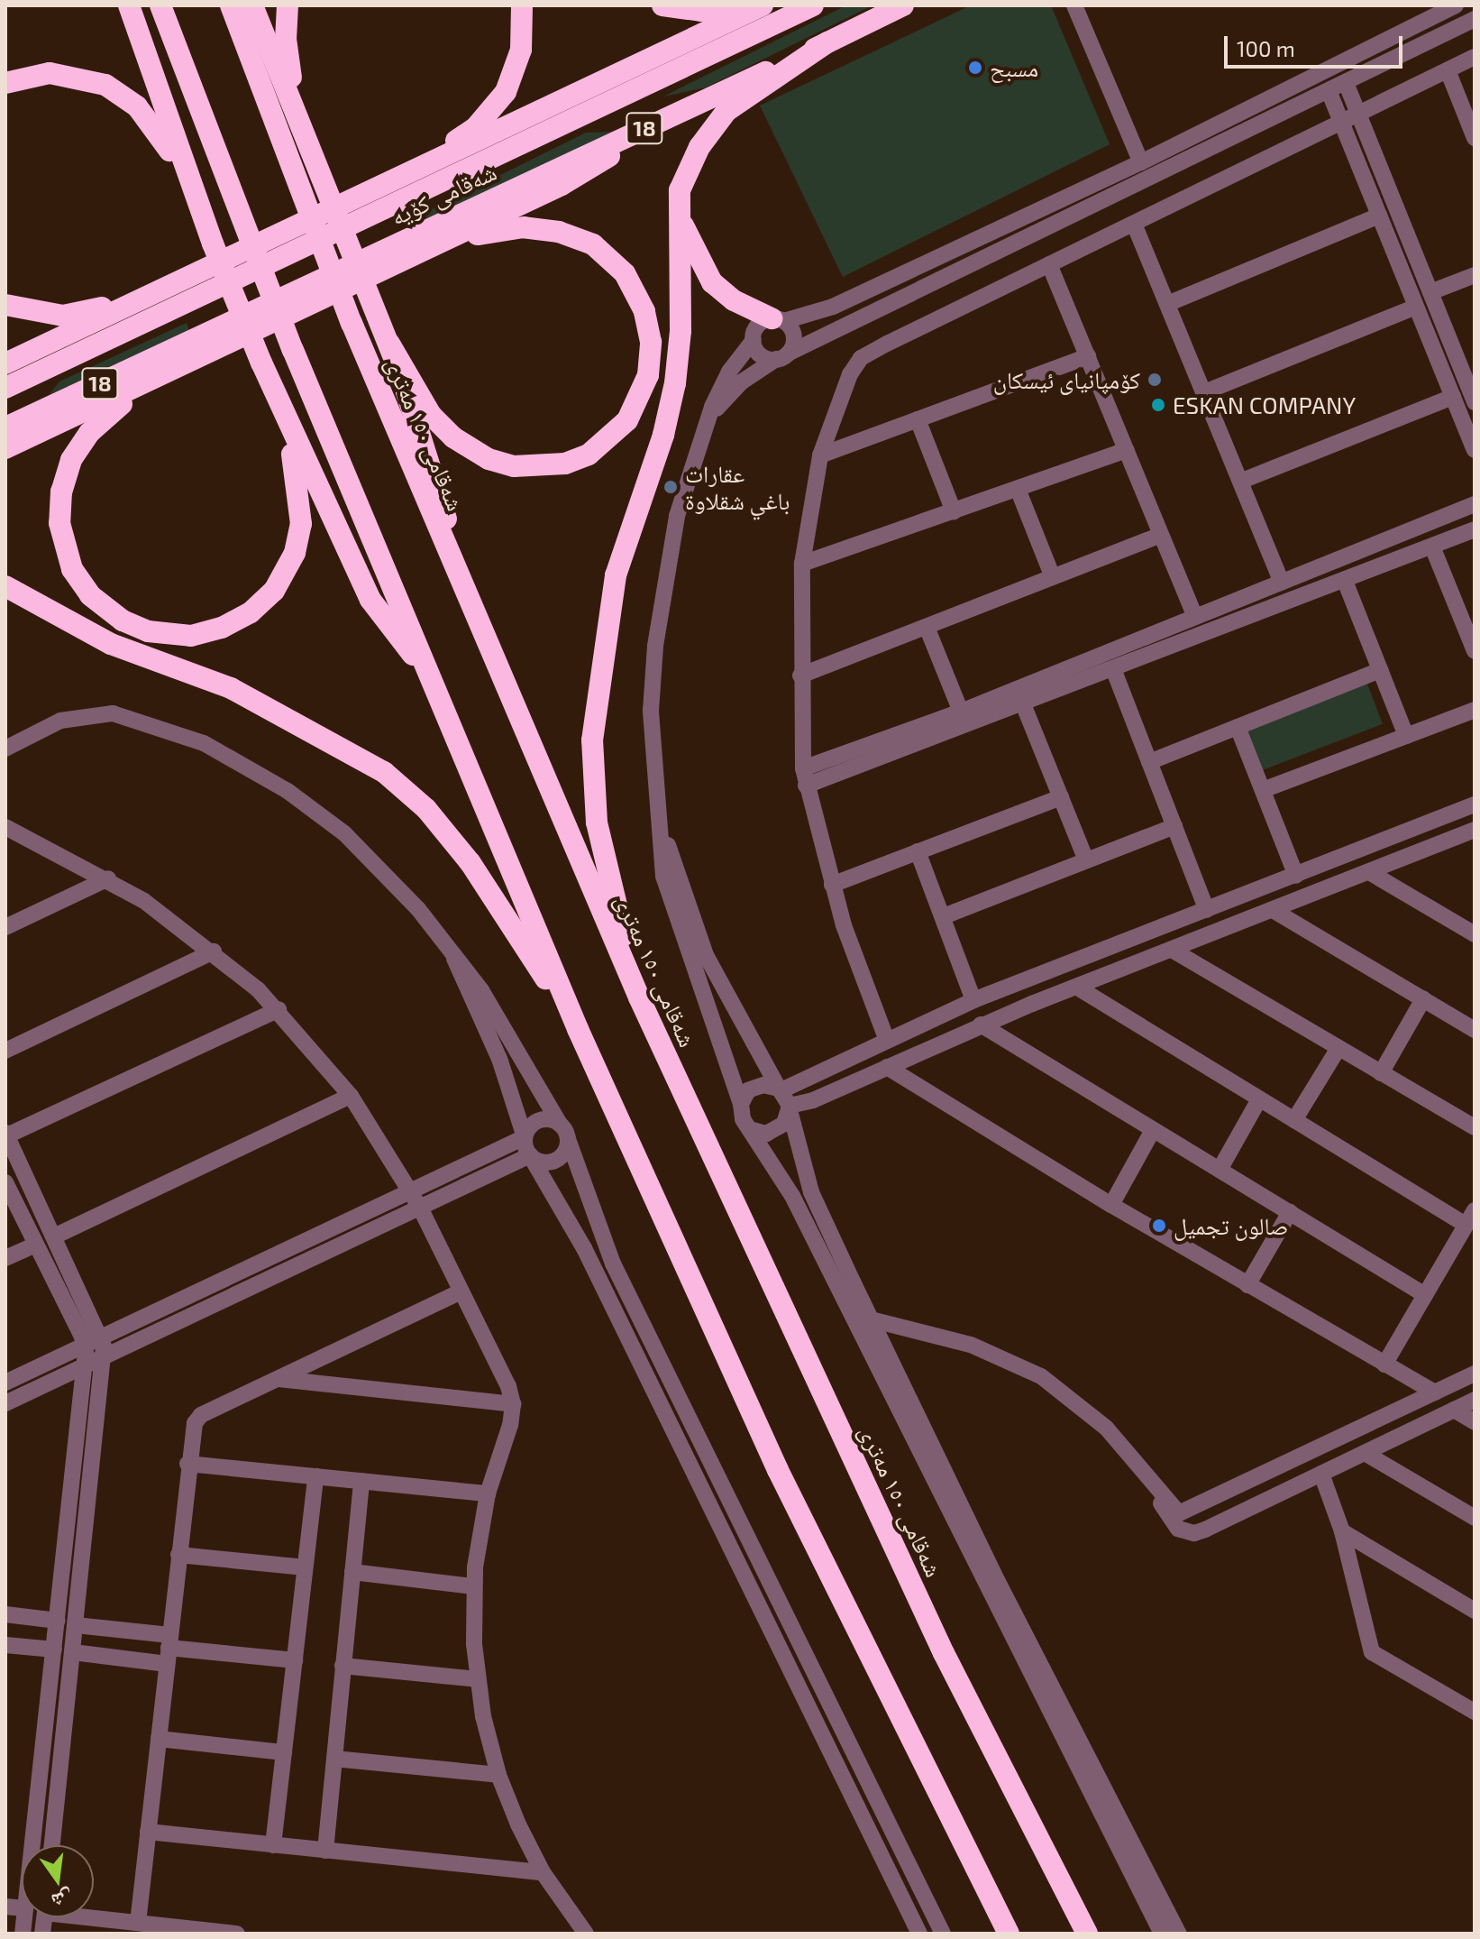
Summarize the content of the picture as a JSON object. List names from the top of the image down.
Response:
{
  "streets": {
    "highway": ["18", "شەقامی کۆیە", "شەقامی ١٥٠ مەتری"]
  },
  "places": [
    "مسبح",
    "کۆمپانیای ئیسکان",
    "ESKAN COMPANY",
    "عقارات باغي شقلاوة",
    "صالون تجميل"
  ],
  "scale_bar": "100 m",
  "north": "bottom"
}
